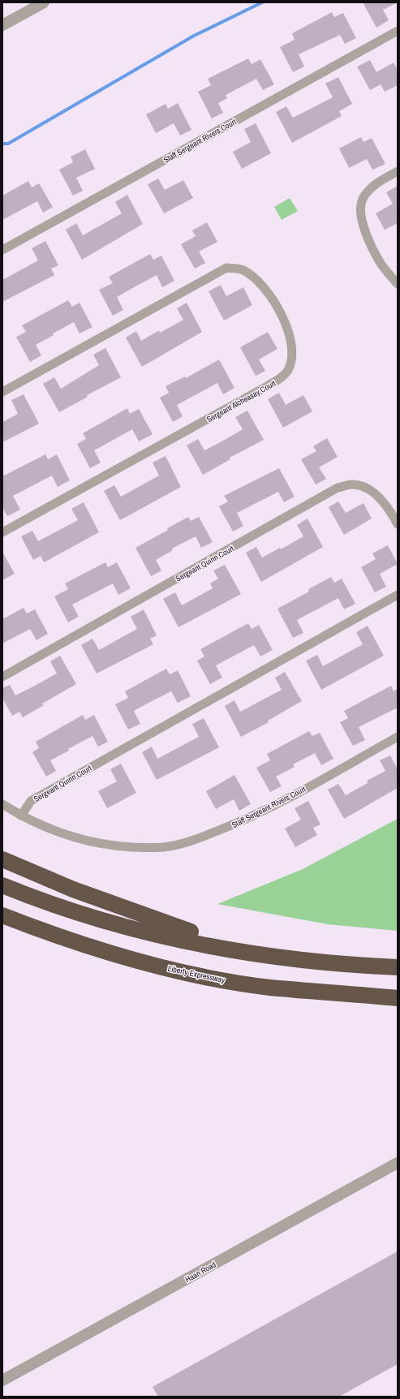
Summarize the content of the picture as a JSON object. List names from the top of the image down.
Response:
{
  "streets": {
    "highway": ["Liberty Expressway"],
    "street": [
      "Staff Sergeant Rivers Court",
      "Sergeant Alcheasay Court",
      "Sergeant Quinn Court",
      "Haan Road"
    ]
  },
  "crossings": [
    ["Staff Sergeant Rivers Court", "Sergeant Quinn Court"]
  ]
}
